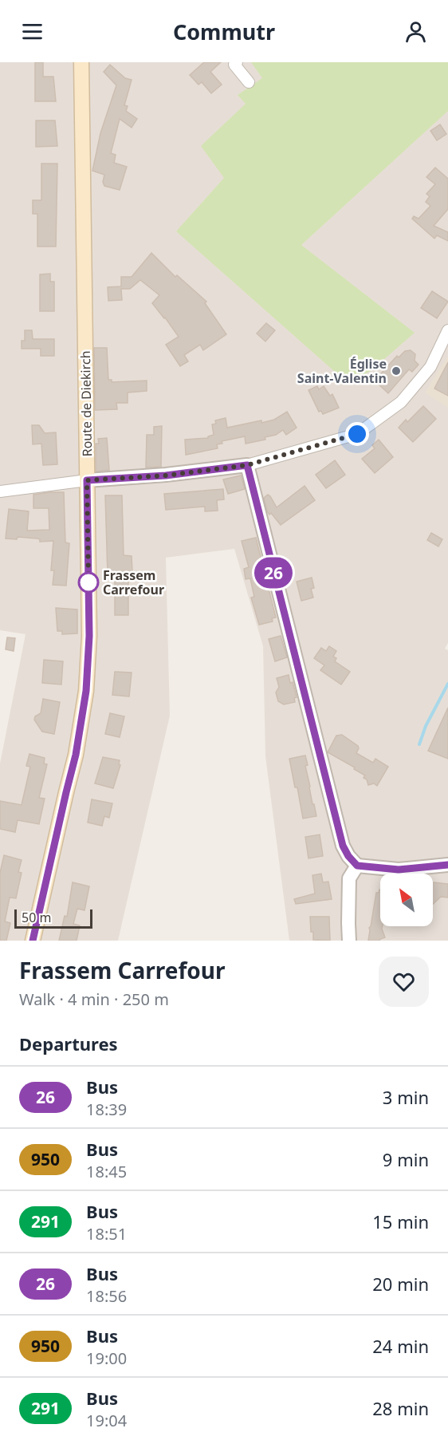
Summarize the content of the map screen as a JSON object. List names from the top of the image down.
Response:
{
  "streets": {
    "main road": ["Route de Diekirch"]
  },
  "places": ["Église Saint-Valentin", "Frassem Carrefour"],
  "lines": ["bus line 26"],
  "scale_bar": "50 m",
  "north": "top left",
  "page": {
    "header": "Commutr",
    "on_map": "26",
    "scale": "50 m",
    "heading": [
      ["Frassem Carrefour", "Walk · 4 min · 250 m"],
      "Departures"
    ],
    "list": [
      {
        "mark": "26",
        "name": "Bus",
        "note": "18:39",
        "value": "3 min"
      },
      {
        "mark": "950",
        "name": "Bus",
        "note": "18:45",
        "value": "9 min"
      },
      {
        "mark": "291",
        "name": "Bus",
        "note": "18:51",
        "value": "15 min"
      },
      {
        "mark": "26",
        "name": "Bus",
        "note": "18:56",
        "value": "20 min"
      },
      {
        "mark": "950",
        "name": "Bus",
        "note": "19:00",
        "value": "24 min"
      },
      {
        "mark": "291",
        "name": "Bus",
        "note": "19:04",
        "value": "28 min"
      }
    ]
  }
}
